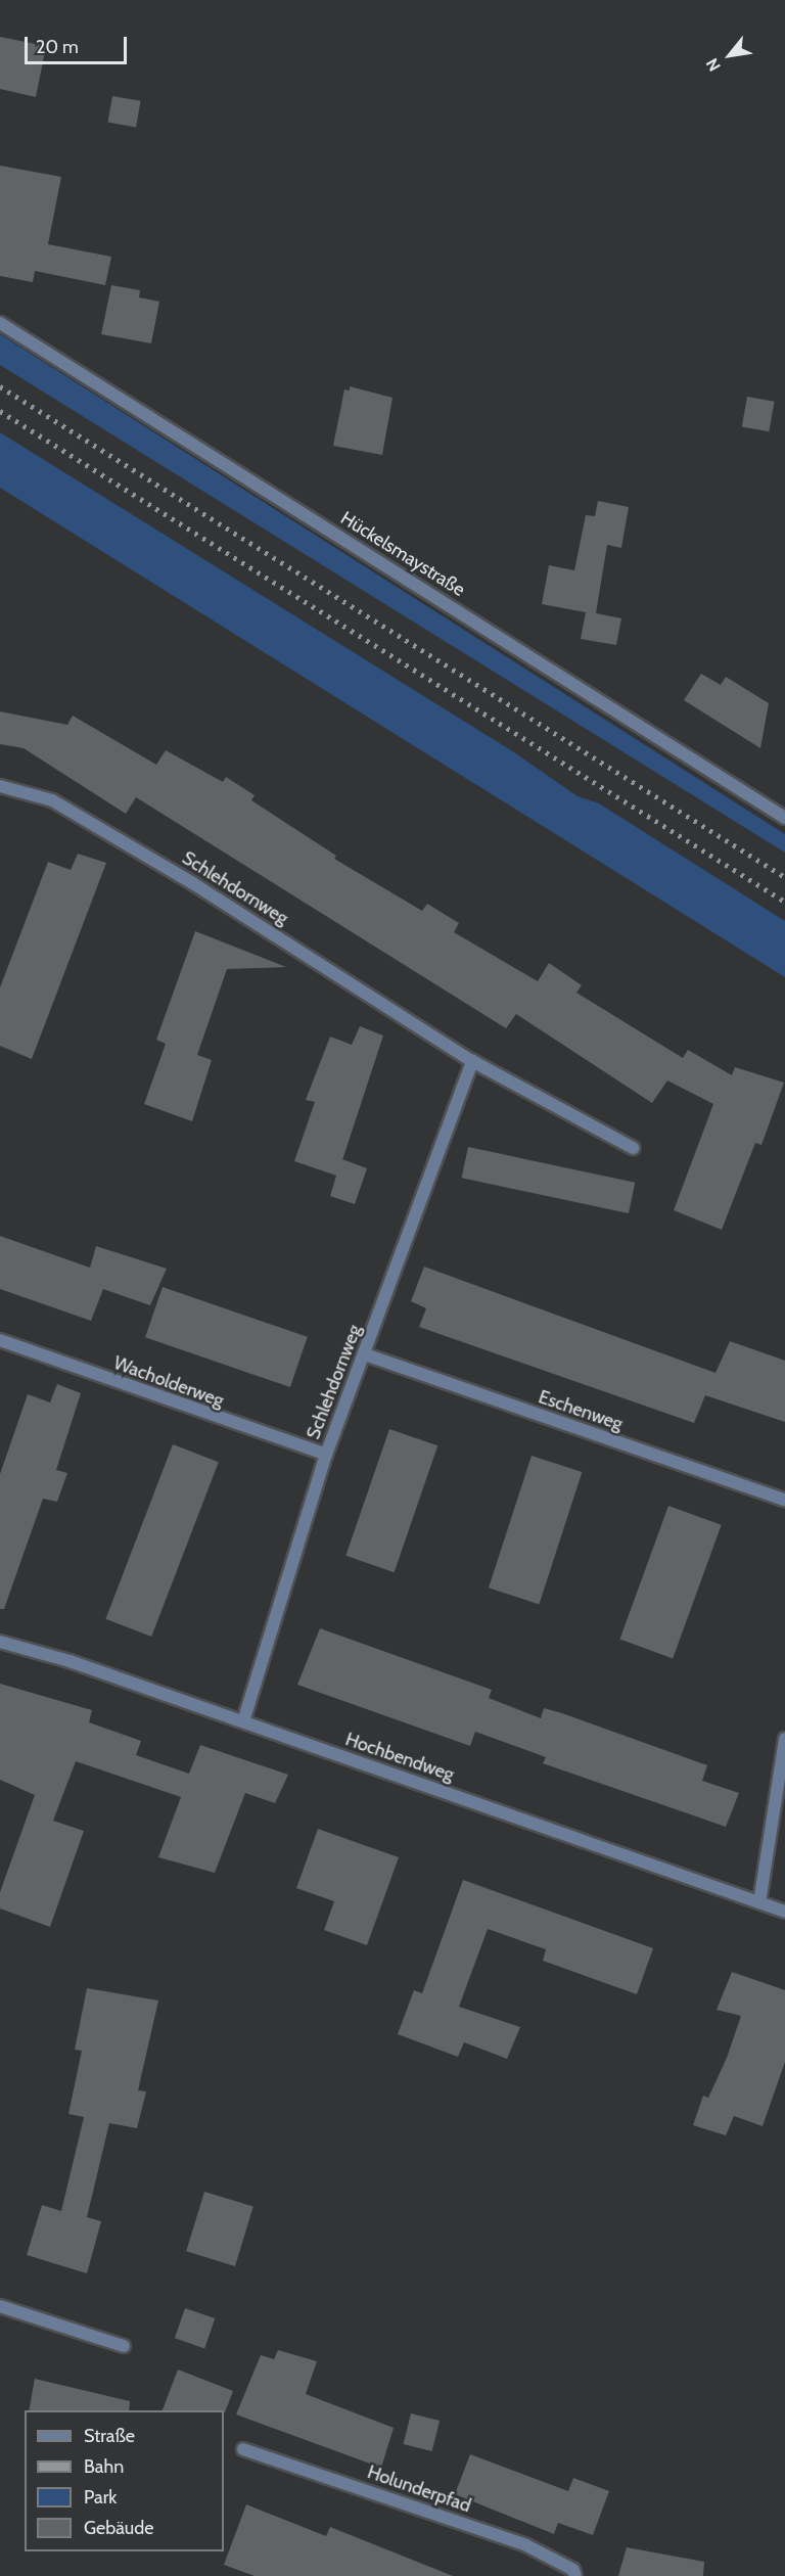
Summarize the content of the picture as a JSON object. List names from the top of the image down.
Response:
{
  "streets": {
    "street": [
      "Hückelsmaystraße",
      "Schlehdornweg",
      "Wacholderweg",
      "Eschenweg",
      "Hochbendweg",
      "Holunderpfad"
    ]
  },
  "crossings": [
    ["Schlehdornweg", "Wacholderweg"],
    ["Schlehdornweg", "Eschenweg"],
    ["Schlehdornweg", "Hochbendweg"]
  ],
  "legend": [
    "Straße",
    "Bahn",
    "Park",
    "Gebäude"
  ],
  "scale_bar": "20 m",
  "north": "bottom left"
}
